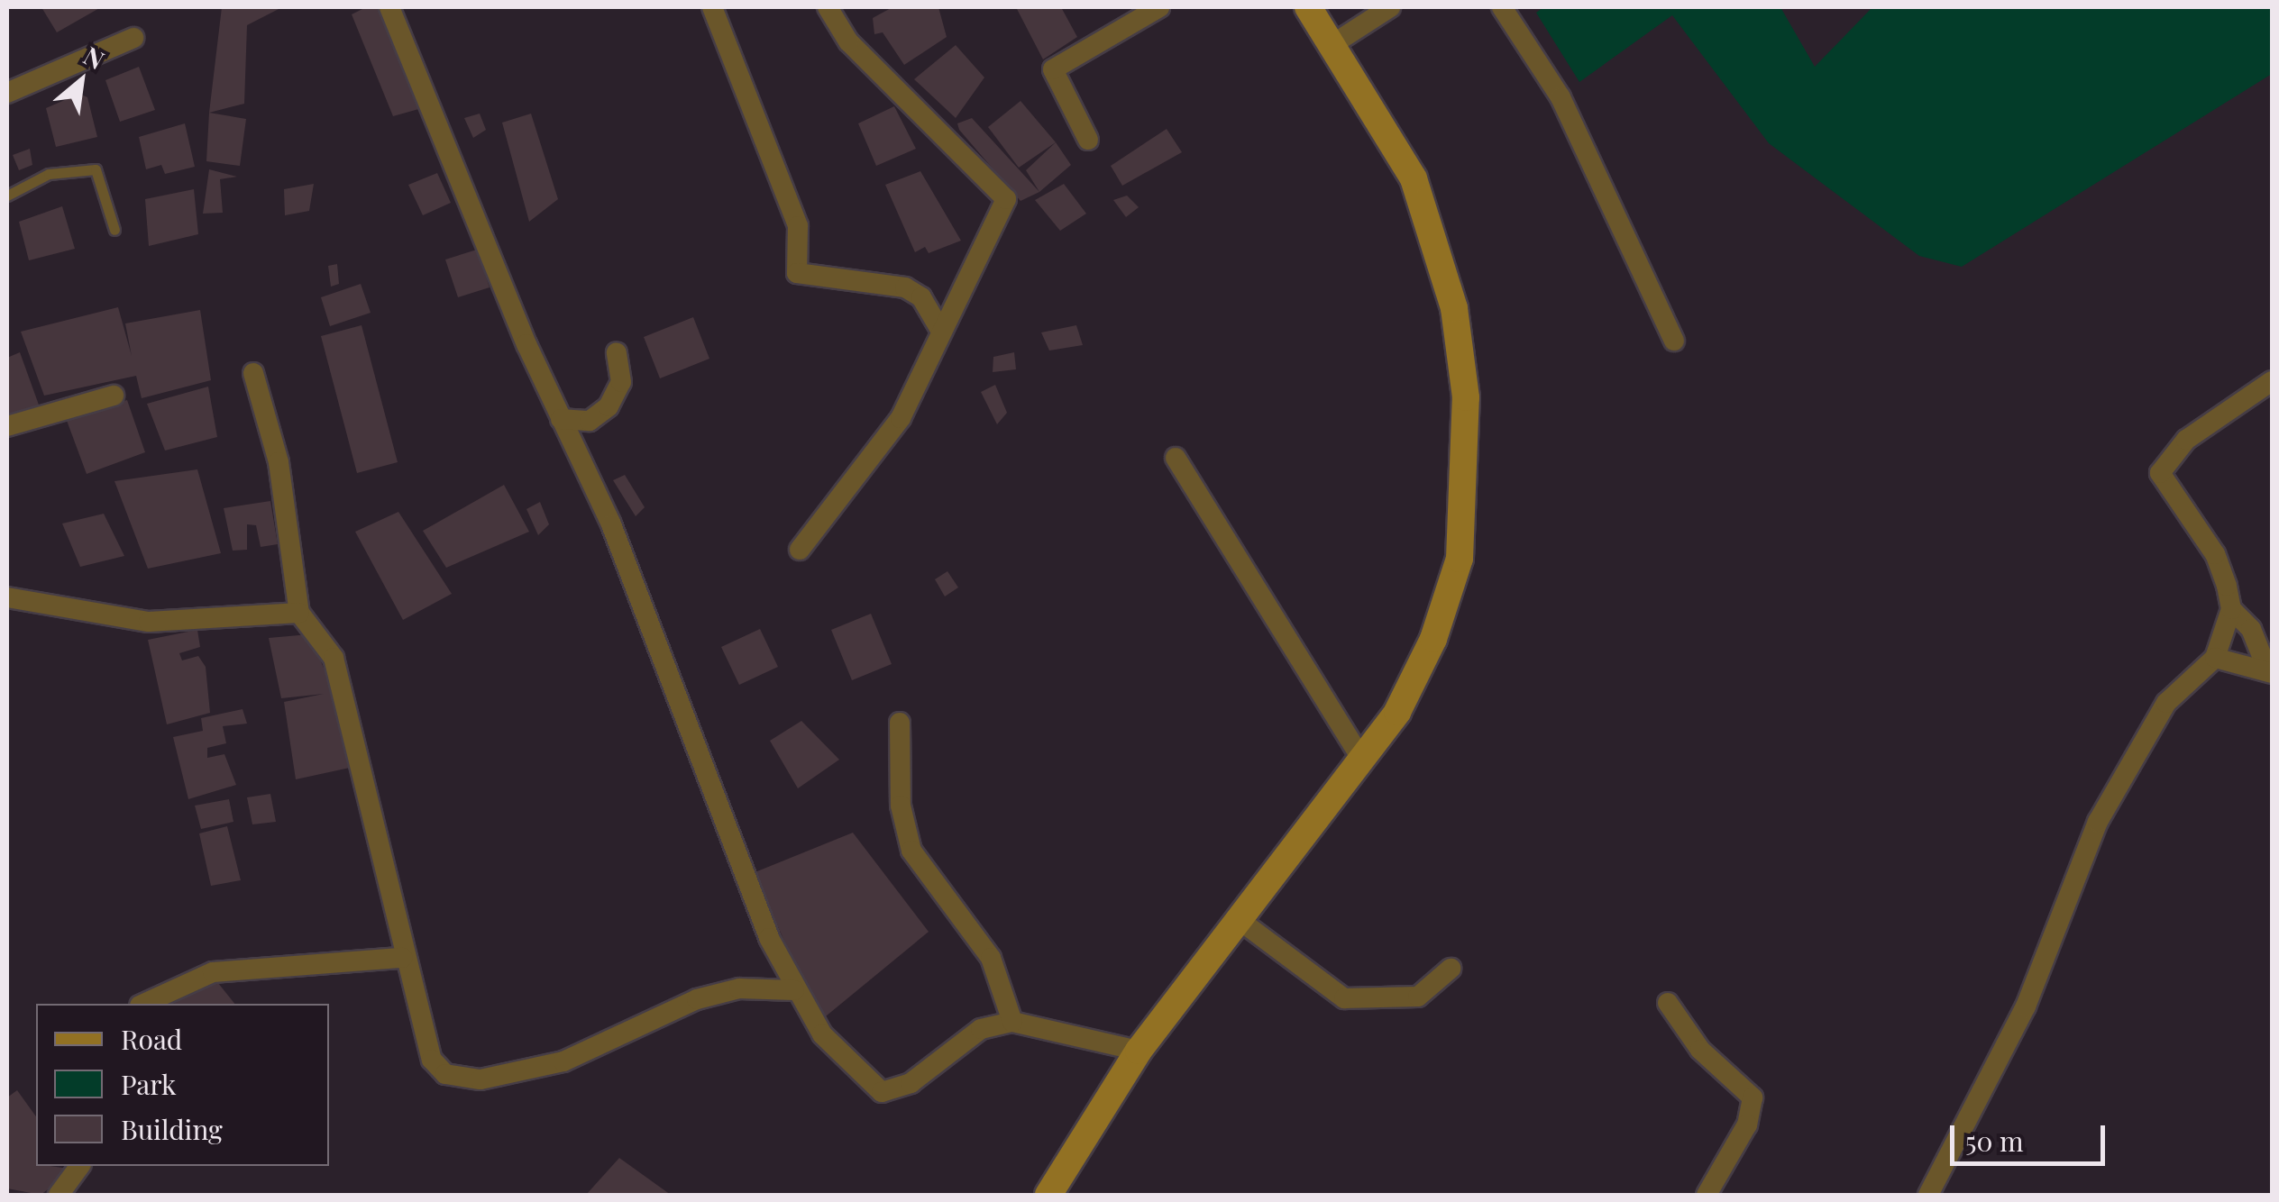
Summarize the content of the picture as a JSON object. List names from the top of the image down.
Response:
{
  "legend": ["Road", "Park", "Building"],
  "scale_bar": "50 m",
  "north": "top right"
}
